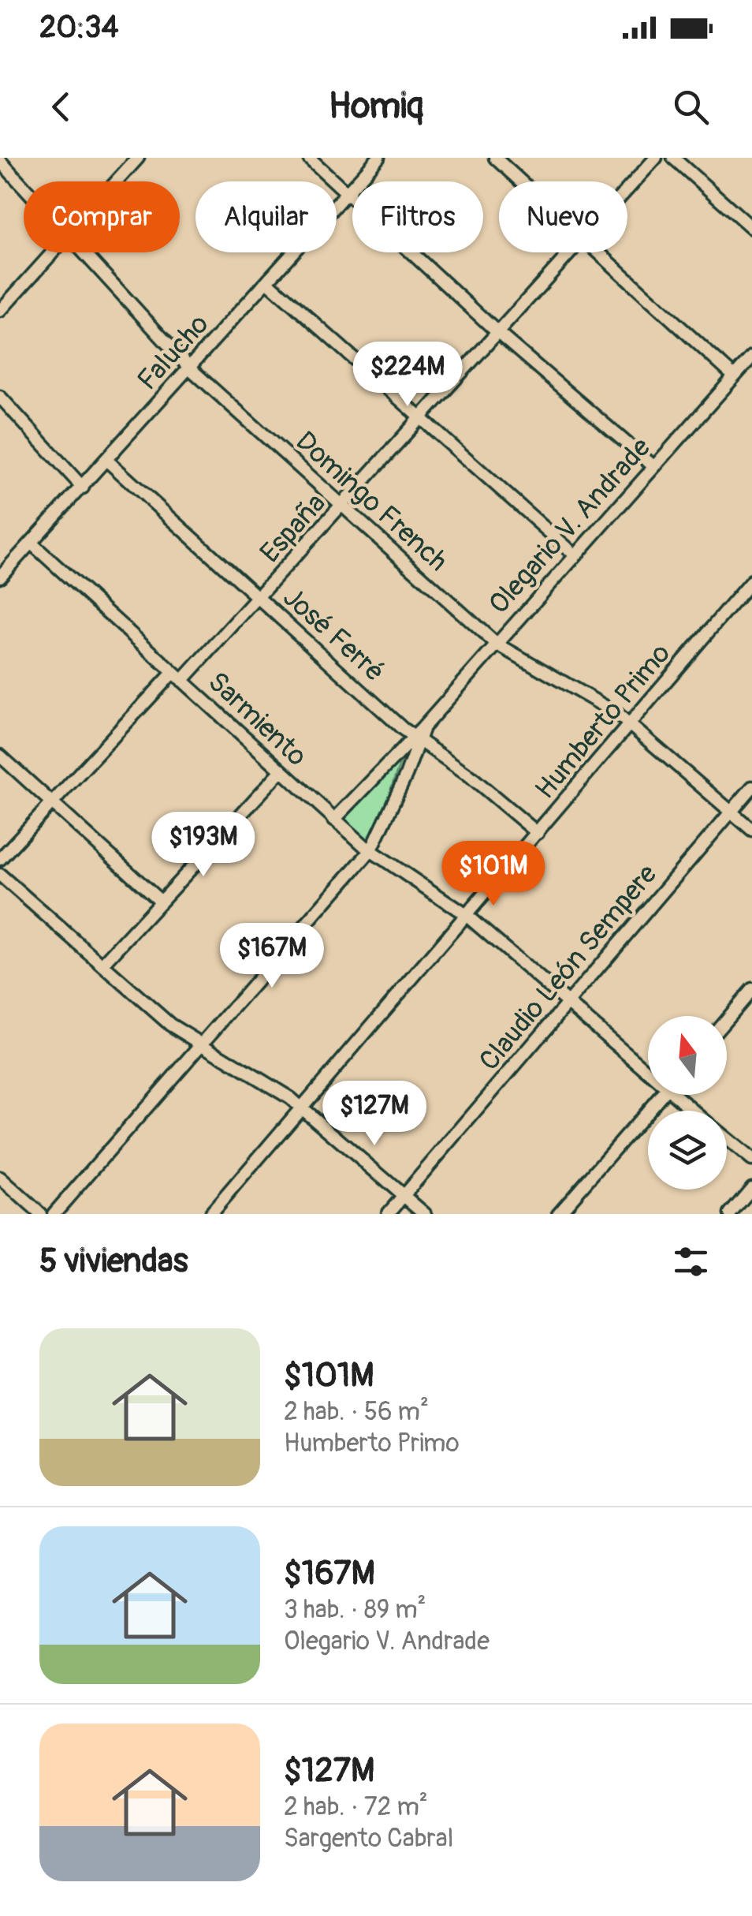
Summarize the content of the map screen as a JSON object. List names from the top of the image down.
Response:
{
  "streets": {
    "street": [
      "Falucho",
      "Domingo French",
      "Olegario V. Andrade",
      "España",
      "José Ferré",
      "Sarmiento",
      "Humberto Primo",
      "Claudio León Sempere"
    ]
  },
  "crossings": [
    ["Falucho", "Domingo French"],
    ["Falucho", "José Ferré"],
    ["Falucho", "Sarmiento"],
    ["Domingo French", "Olegario V. Andrade"],
    ["Domingo French", "España"],
    ["Domingo French", "Humberto Primo"],
    ["Domingo French", "Claudio León Sempere"],
    ["Olegario V. Andrade", "José Ferré"],
    ["Olegario V. Andrade", "Sarmiento"],
    ["España", "José Ferré"],
    ["España", "Sarmiento"],
    ["José Ferré", "Humberto Primo"],
    ["Sarmiento", "Humberto Primo"],
    ["Sarmiento", "Claudio León Sempere"]
  ],
  "north": "top",
  "page": {
    "status": "20:34",
    "header": "Homiq",
    "chip": [
      "Comprar",
      "Alquilar",
      "Filtros",
      "Nuevo"
    ],
    "price": [
      "$224M",
      "$193M",
      "$101M",
      "$167M",
      "$127M"
    ],
    "heading": "5 viviendas",
    "list": [
      {
        "name": "$101M",
        "note": "2 hab. · 56 m² · Humberto Primo"
      },
      {
        "name": "$167M",
        "note": "3 hab. · 89 m² · Olegario V. Andrade"
      },
      {
        "name": "$127M",
        "note": "2 hab. · 72 m² · Sargento Cabral"
      }
    ]
  }
}
